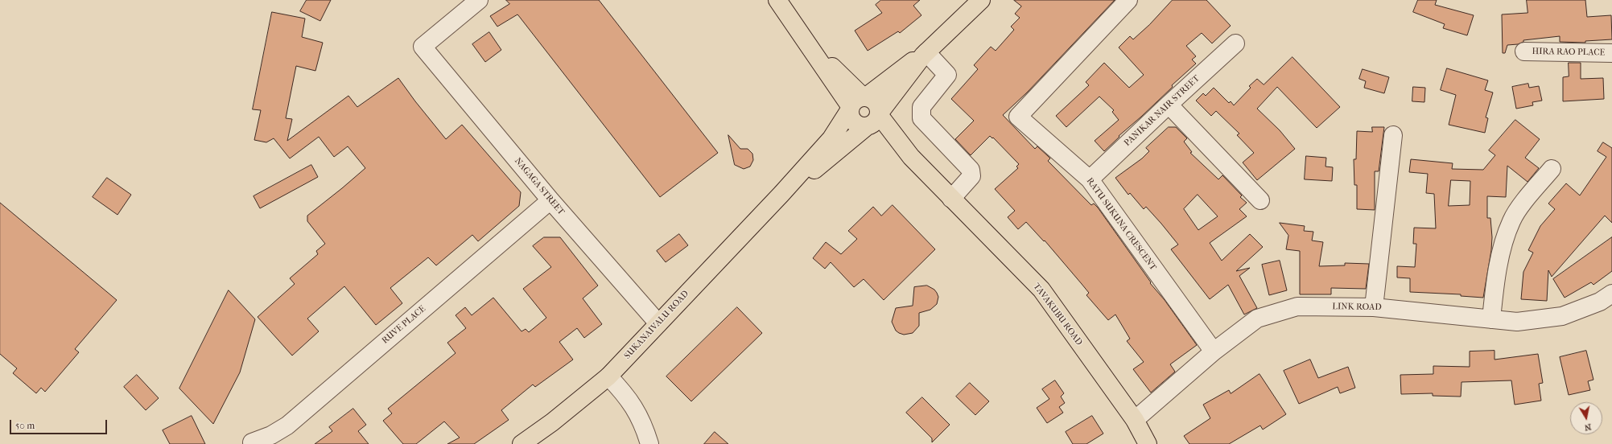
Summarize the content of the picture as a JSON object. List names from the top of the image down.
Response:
{
  "streets": {
    "main road": ["TAVAKUBU ROAD", "SUKANAIVALU ROAD"],
    "street": [
      "HIRA RAO PLACE",
      "PANIKAR NAIR STREET",
      "NAGAGA STREET",
      "RATU SUKUNA CRESCENT",
      "LINK ROAD",
      "RUVE PLACE"
    ]
  },
  "crossings": [
    ["PANIKAR NAIR STREET", "RATU SUKUNA CRESCENT"],
    ["NAGAGA STREET", "RUVE PLACE"],
    ["NAGAGA STREET", "SUKANAIVALU ROAD"],
    ["RATU SUKUNA CRESCENT", "LINK ROAD"],
    ["LINK ROAD", "TAVAKUBU ROAD"],
    ["TAVAKUBU ROAD", "SUKANAIVALU ROAD"]
  ],
  "scale_bar": "50 m",
  "north": "bottom"
}
